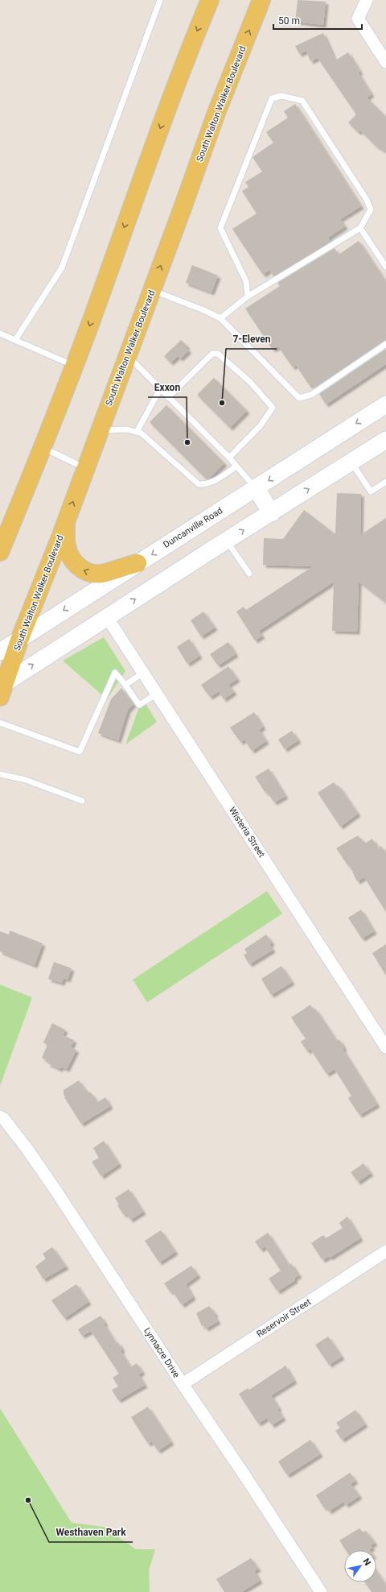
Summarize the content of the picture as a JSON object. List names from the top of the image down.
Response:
{
  "streets": {
    "main road": ["South Walton Walker Boulevard", "Duncanville Road"],
    "street": ["Wisteria Street", "Reservoir Street", "Lynnacre Drive"]
  },
  "crossings": [
    ["South Walton Walker Boulevard", "Duncanville Road"],
    ["Reservoir Street", "Lynnacre Drive"]
  ],
  "places": ["7-Eleven", "Exxon", "Westhaven Park"],
  "scale_bar": "50 m",
  "north": "top right"
}
